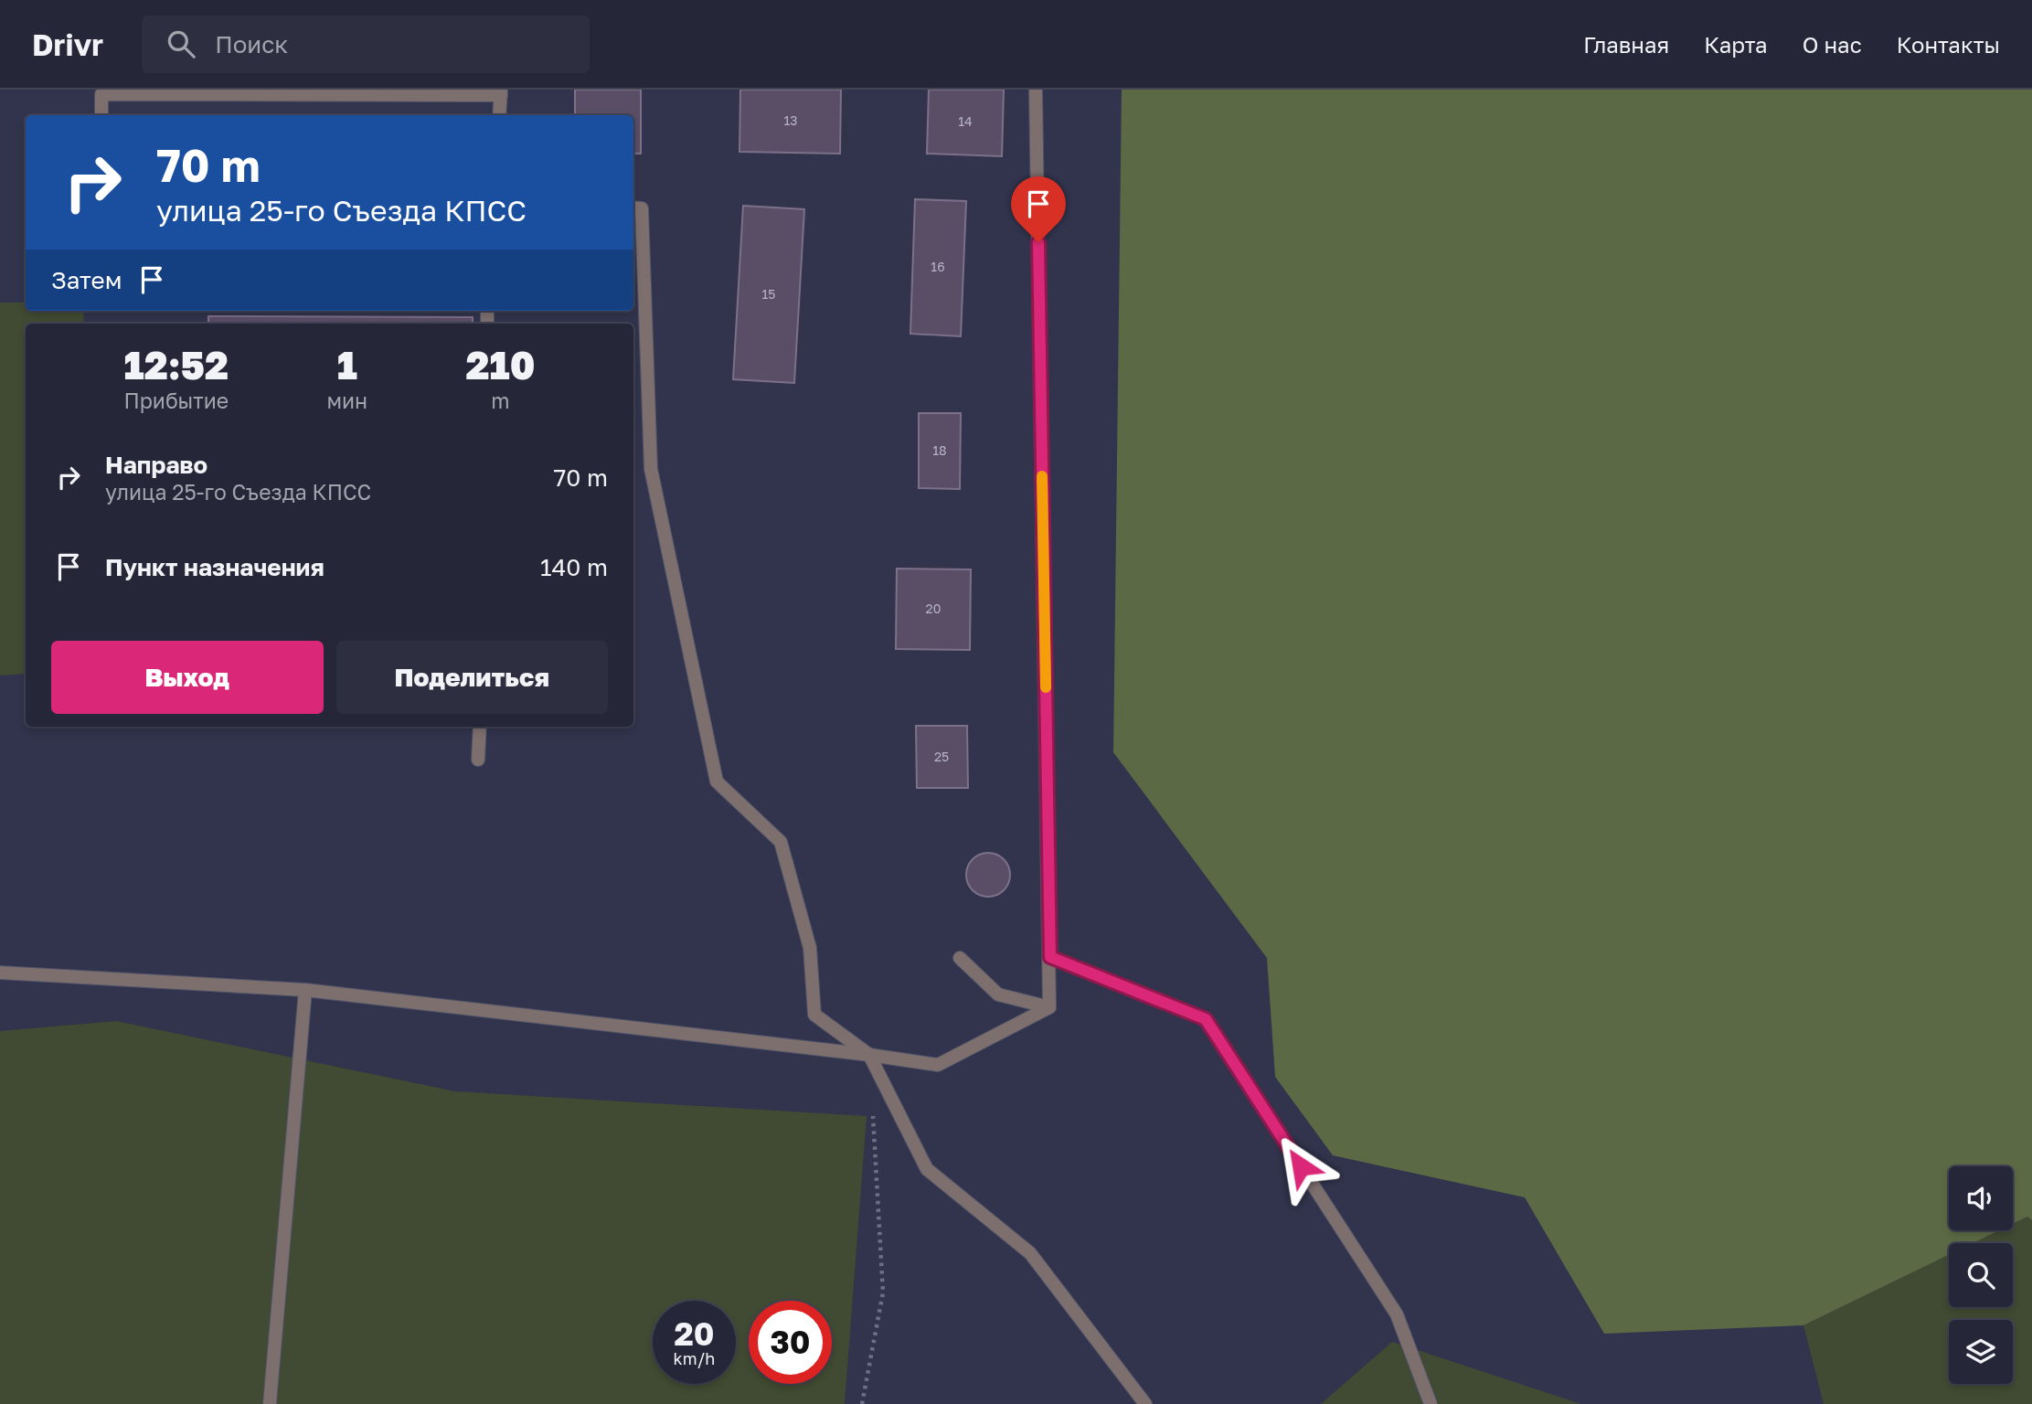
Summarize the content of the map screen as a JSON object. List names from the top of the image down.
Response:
{
  "house_numbers": [
    "13",
    "14",
    "16",
    "15",
    "18",
    "20",
    "25"
  ],
  "page": {
    "header": "Drivr",
    "search": "Поиск",
    "nav": [
      "Главная",
      "Карта",
      "О нас",
      "Контакты"
    ],
    "turn": ["70 m", "улица 25-го Съезда КПСС"],
    "then": "Затем",
    "eta": [
      "12:52",
      "Прибытие",
      "1",
      "мин",
      "210",
      "m"
    ],
    "list": [
      {
        "name": "Направо",
        "note": "улица 25-го Съезда КПСС",
        "value": "70 m"
      },
      {
        "name": "Пункт назначения",
        "value": "140 m"
      }
    ],
    "buttons": ["Выход", "Поделиться"],
    "speed": "20 km/h",
    "limit": "30"
  }
}
